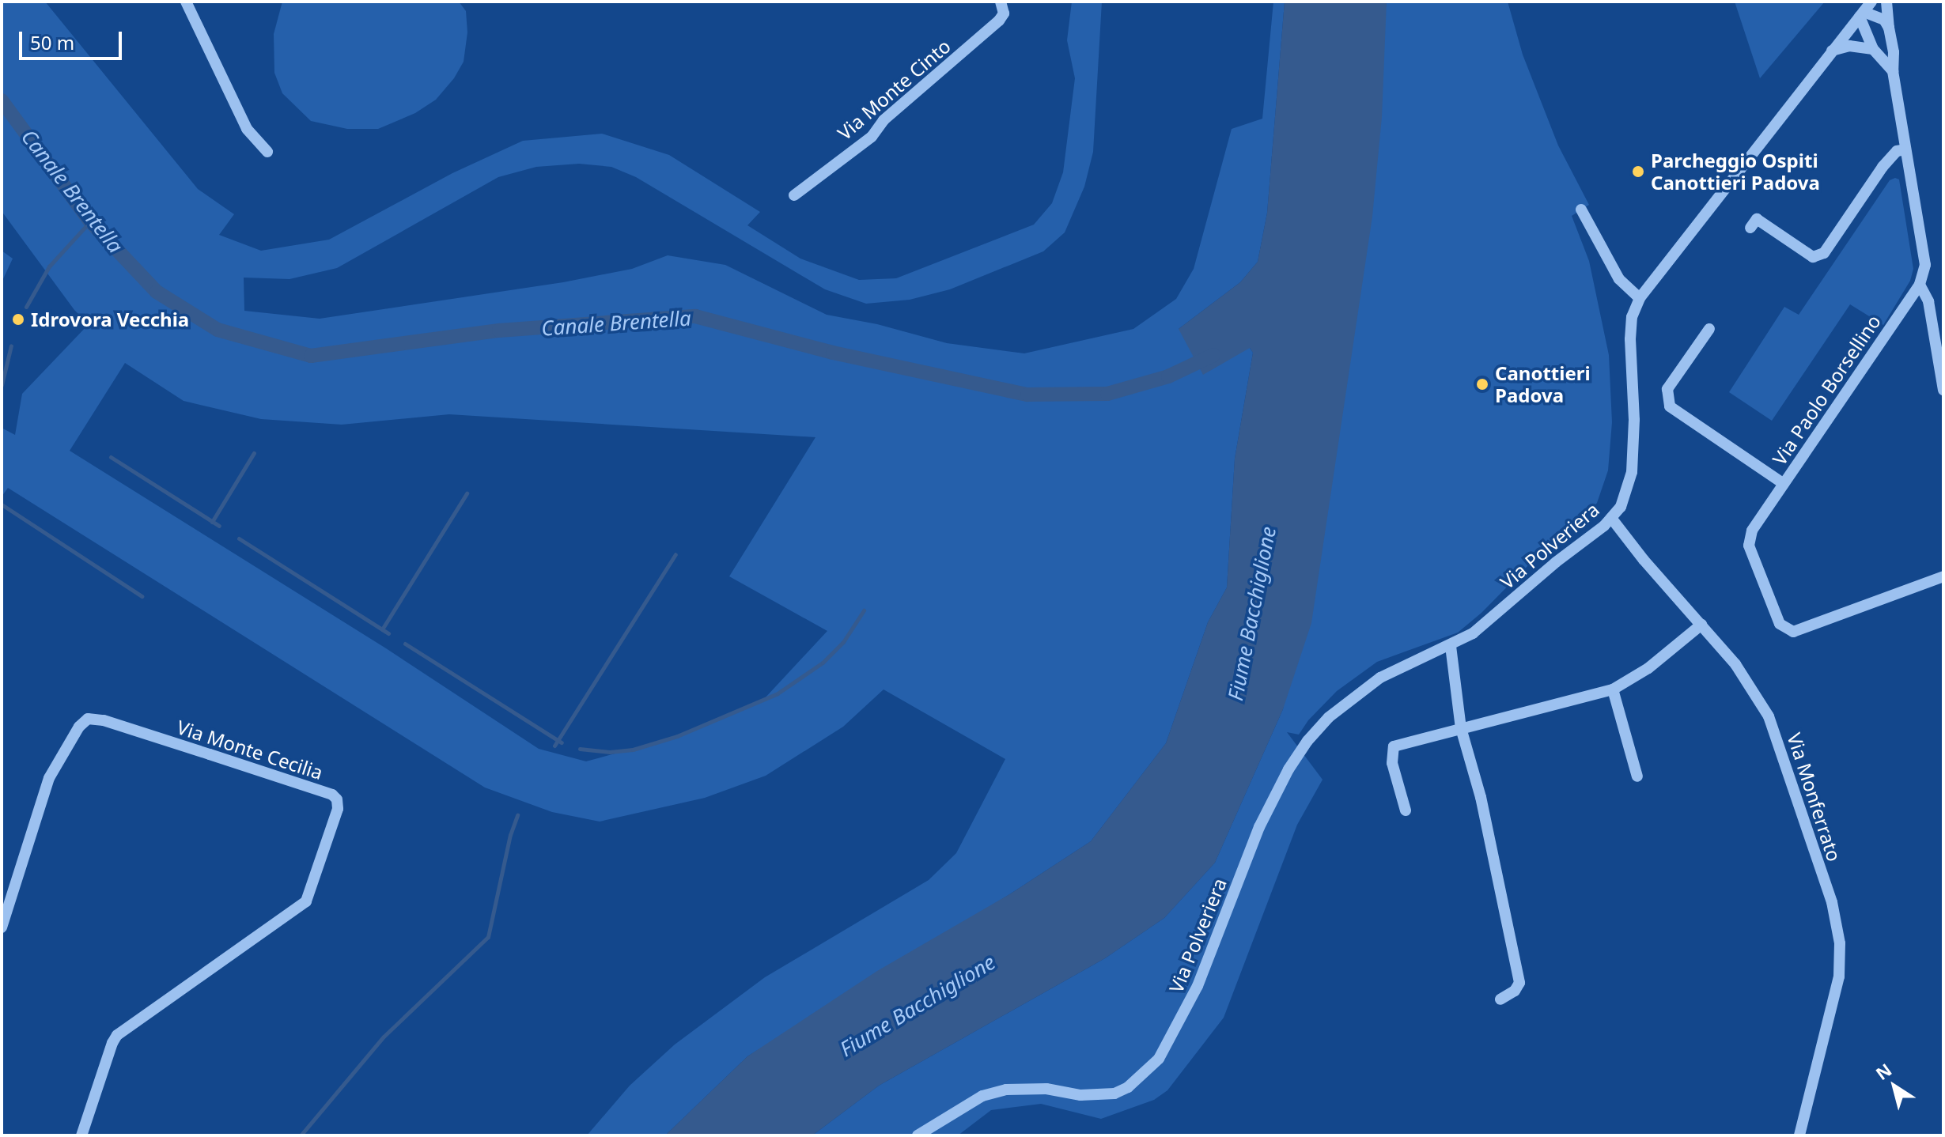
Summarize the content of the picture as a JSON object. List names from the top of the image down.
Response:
{
  "streets": {
    "street": [
      "Via Monte Cinto",
      "Via Paolo Borsellino",
      "Via Polveriera",
      "Via Monte Cecilia",
      "Via Monferrato"
    ]
  },
  "crossings": [
    ["Via Polveriera", "Via Monferrato"]
  ],
  "water": ["Canale Brentella", "Fiume Bacchiglione"],
  "places": ["Parcheggio Ospiti Canottieri Padova", "Idrovora Vecchia", "Canottieri Padova"],
  "scale_bar": "50 m",
  "north": "top left"
}
